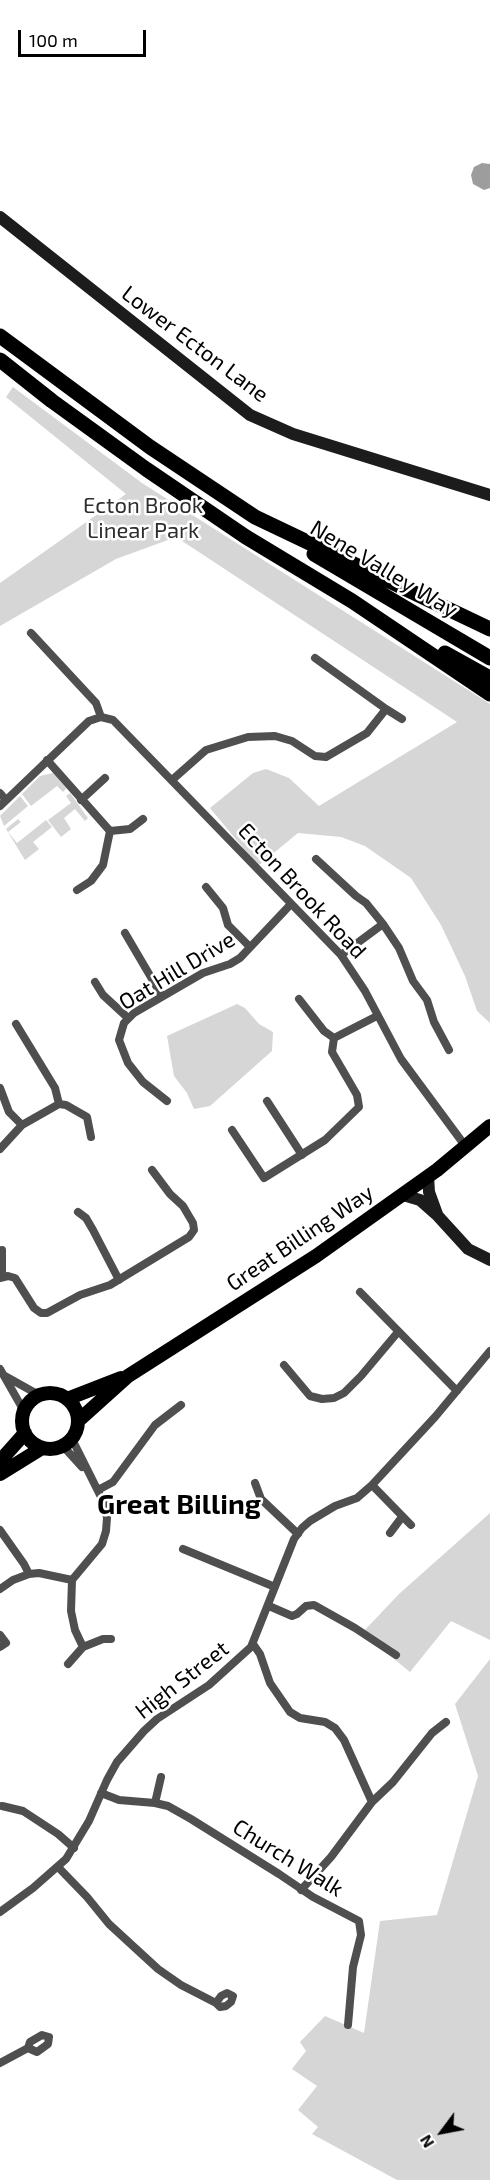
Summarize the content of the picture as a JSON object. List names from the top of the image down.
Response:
{
  "streets": {
    "highway": ["Nene Valley Way"],
    "main road": ["Great Billing Way"],
    "street": [
      "Lower Ecton Lane",
      "Ecton Brook Road",
      "Oat Hill Drive",
      "High Street",
      "Church Walk"
    ]
  },
  "crossings": [
    ["Ecton Brook Road", "Oat Hill Drive"],
    ["Ecton Brook Road", "Great Billing Way"],
    ["High Street", "Church Walk"]
  ],
  "districts": ["Great Billing"],
  "parks": ["Ecton Brook Linear Park"],
  "scale_bar": "100 m",
  "north": "bottom left"
}
